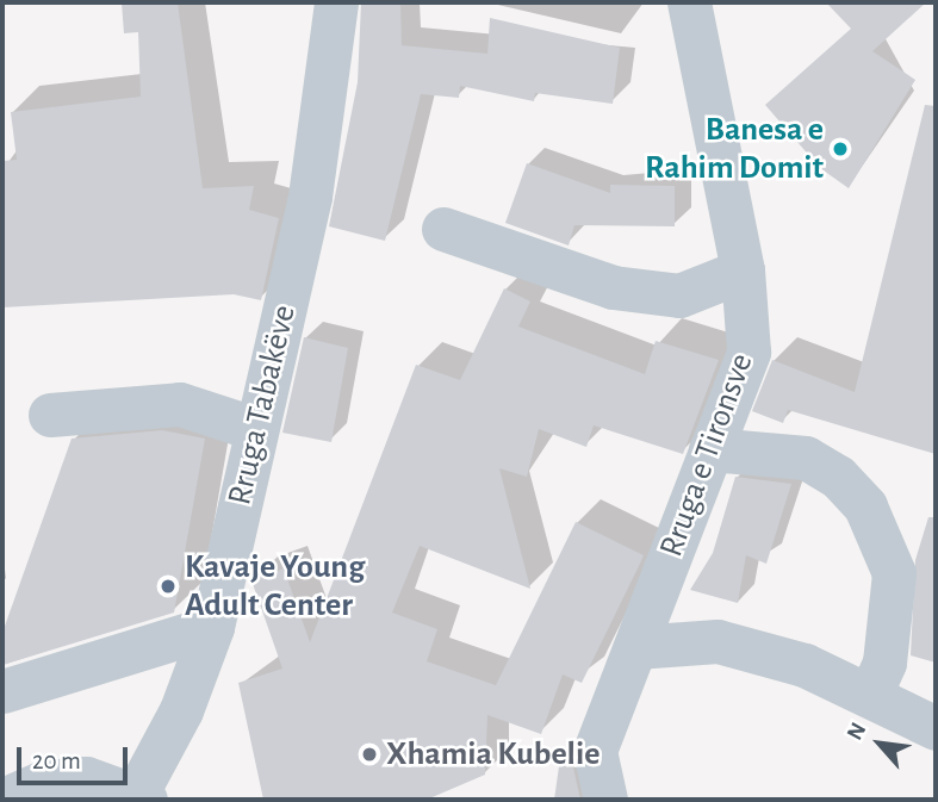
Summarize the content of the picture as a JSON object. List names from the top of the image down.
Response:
{
  "streets": {
    "street": ["Rruga Tabakëve", "Rruga e Tironsve"]
  },
  "places": ["Banesa e Rahim Domit", "Kavaje Young Adult Center", "Xhamia Kubelie"],
  "scale_bar": "20 m",
  "north": "top left"
}
